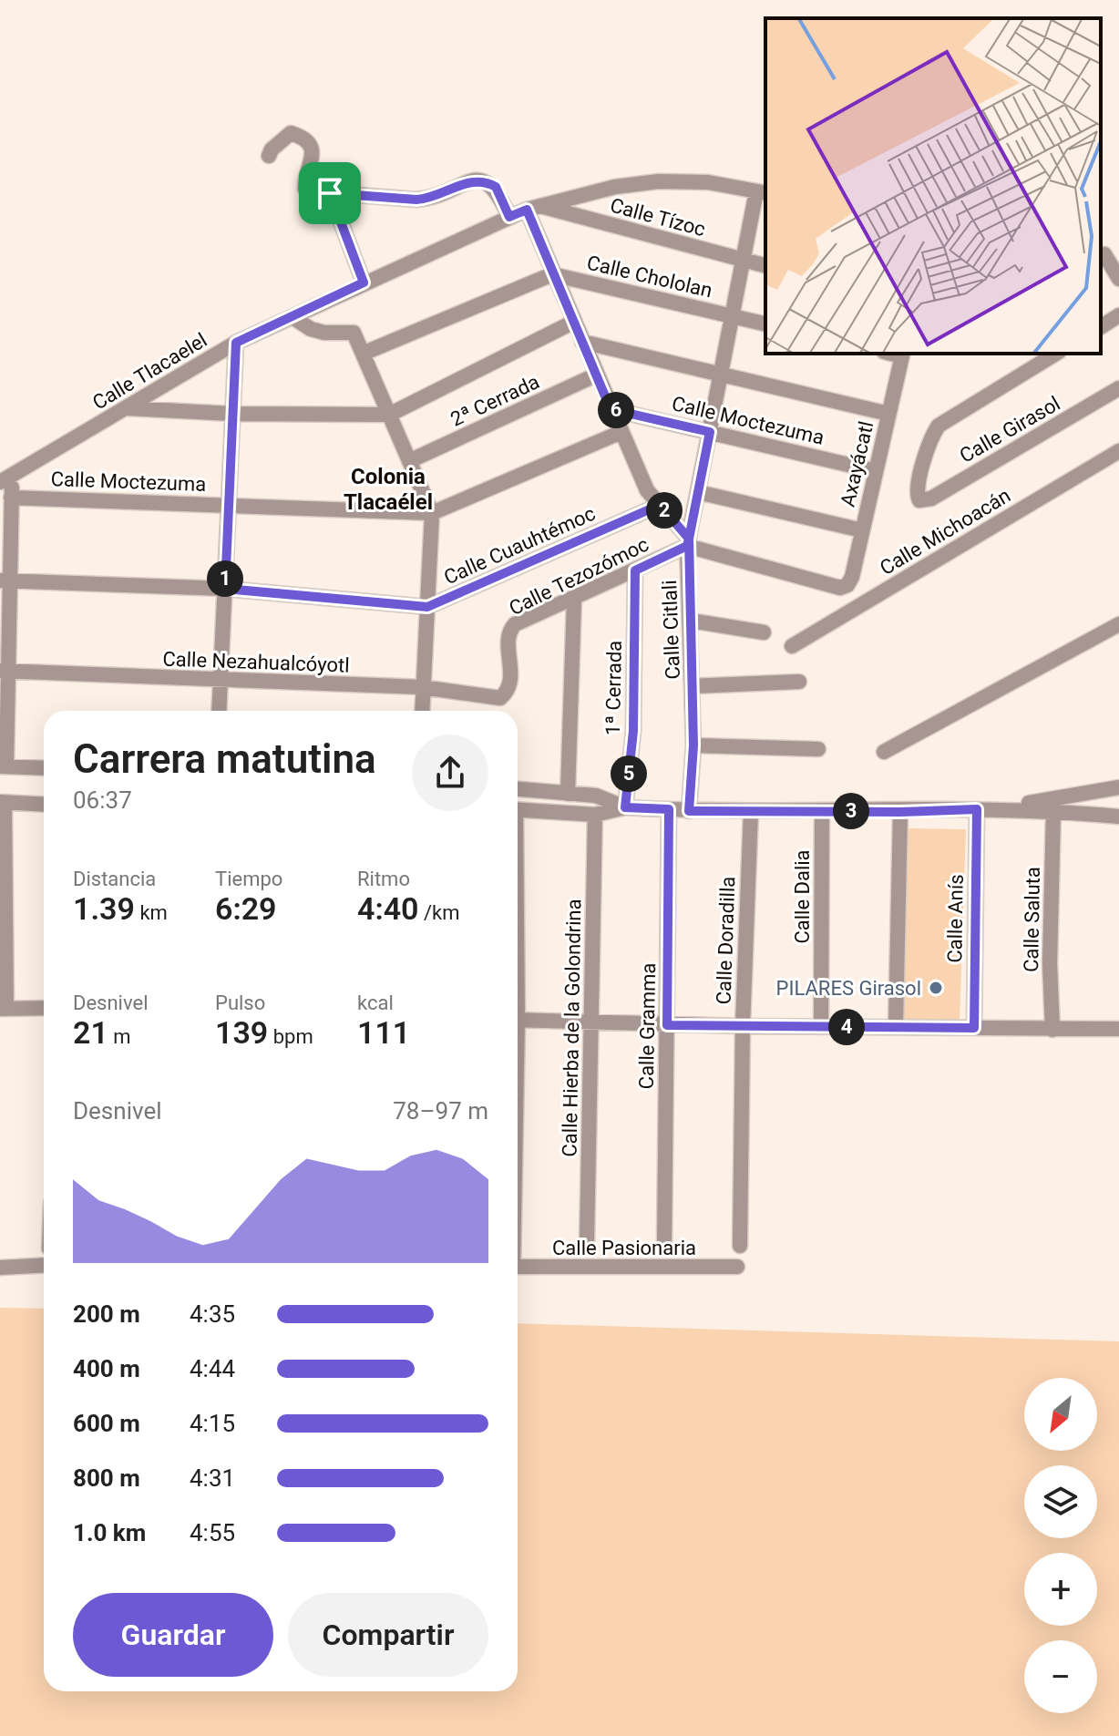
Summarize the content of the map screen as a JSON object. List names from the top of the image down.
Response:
{
  "streets": {
    "street": [
      "Calle Tízoc",
      "Calle Chololan",
      "Calle Tlacaelel",
      "2ª Cerrada",
      "Calle Moctezuma",
      "Calle Girasol",
      "Axayácatl",
      "Calle Michoacán",
      "Calle Cuauhtémoc",
      "Calle Tezozómoc",
      "Calle Citlali",
      "Calle Nezahualcóyotl",
      "1ª Cerrada",
      "Calle Dalia",
      "Calle Anís",
      "Calle Saluta",
      "Calle Doradilla",
      "Calle Gramma",
      "Calle Hierba de la Golondrina",
      "Calle Pasionaria"
    ]
  },
  "crossings": [
    ["Calle Tízoc", "Calle Tlacaelel"],
    ["Calle Tízoc", "Calle Citlali"],
    ["Calle Chololan", "Calle Citlali"],
    ["Calle Tlacaelel", "Calle Citlali"],
    ["Calle Moctezuma", "Axayácatl"],
    ["Calle Moctezuma", "Calle Citlali"],
    ["Axayácatl", "Calle Tezozómoc"],
    ["Axayácatl", "Calle Citlali"],
    ["Calle Tezozómoc", "Calle Citlali"],
    ["Calle Tezozómoc", "Calle Nezahualcóyotl"],
    ["Calle Tezozómoc", "1ª Cerrada"]
  ],
  "districts": ["Colonia Tlacaélel"],
  "places": ["PILARES Girasol"],
  "north": "bottom left",
  "page": {
    "pins": [
      "6",
      "2",
      "1",
      "5",
      "3",
      "4"
    ],
    "heading": ["Carrera matutina", "06:37"],
    "stats": [
      ["Distancia", "1.39 km"],
      ["Tiempo", "6:29"],
      ["Ritmo", "4:40 /km"],
      ["Desnivel", "21 m"],
      ["Pulso", "139 bpm"],
      ["kcal", "111"]
    ],
    "chart": ["Desnivel", "78–97 m"],
    "list": [
      {
        "name": "200 m",
        "note": "4:35"
      },
      {
        "name": "400 m",
        "note": "4:44"
      },
      {
        "name": "600 m",
        "note": "4:15"
      },
      {
        "name": "800 m",
        "note": "4:31"
      },
      {
        "name": "1.0 km",
        "note": "4:55"
      }
    ],
    "map_buttons": ["+", "−"],
    "buttons": ["Guardar", "Compartir"]
  }
}
